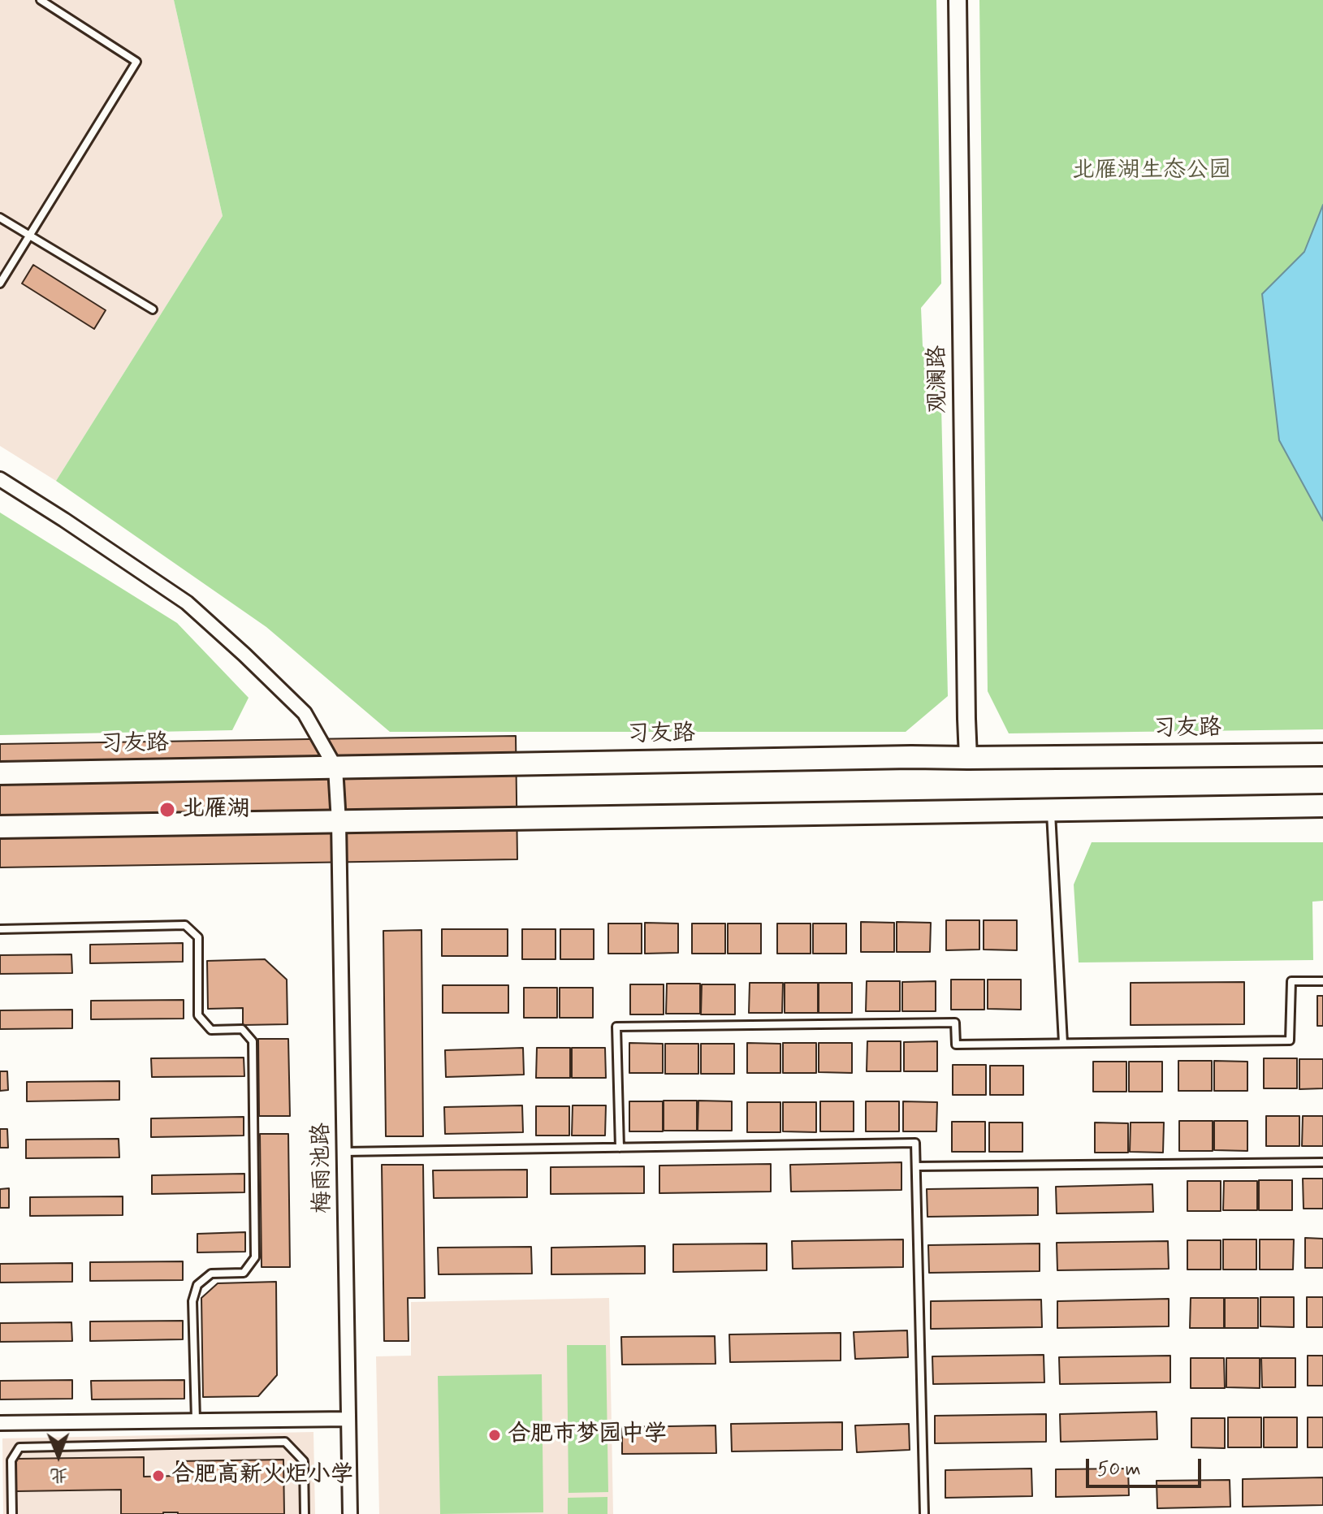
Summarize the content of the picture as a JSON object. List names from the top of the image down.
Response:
{
  "streets": {
    "main road": ["习友路"],
    "street": ["观澜路", "梅雨池路"]
  },
  "crossings": [
    ["观澜路", "习友路"],
    ["习友路", "梅雨池路"]
  ],
  "parks": ["北雁湖生态公园"],
  "places": ["北雁湖", "合肥市梦园中学", "合肥高新火炬小学"],
  "scale_bar": "50 m",
  "north": "bottom"
}
